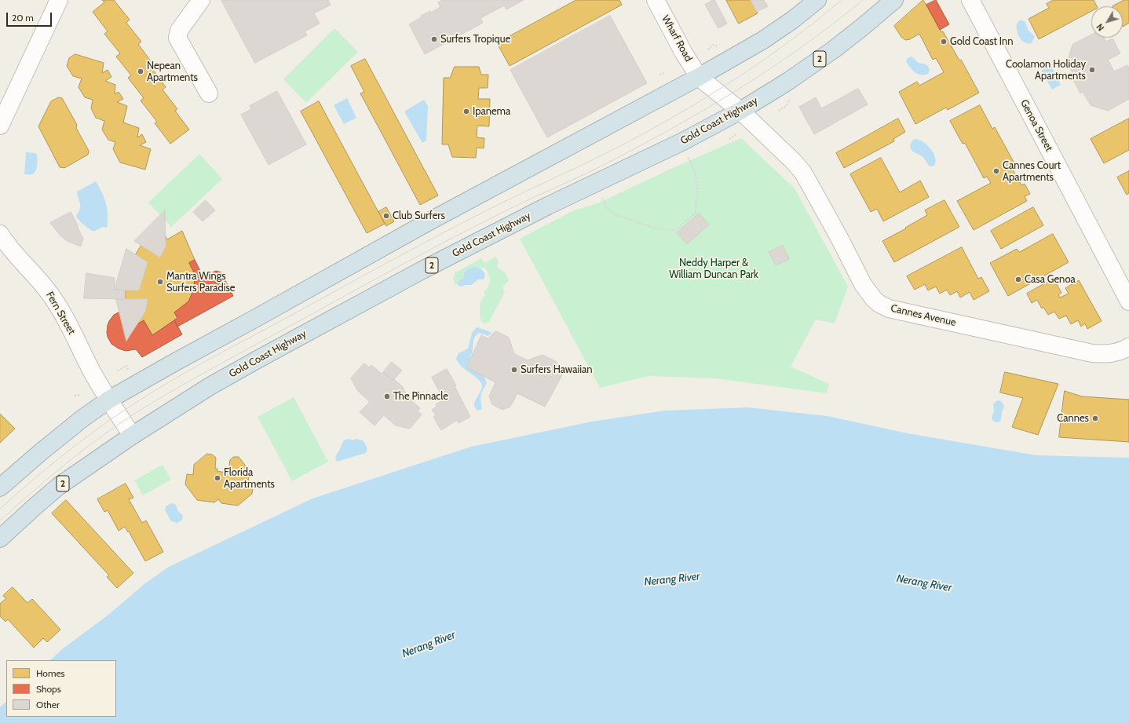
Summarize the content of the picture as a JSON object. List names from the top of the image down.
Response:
{
  "streets": {
    "highway": ["2", "Gold Coast Highway"],
    "street": [
      "Wharf Road",
      "Genoa Street",
      "Fern Street",
      "Cannes Avenue"
    ]
  },
  "crossings": [
    ["Wharf Road", "Gold Coast Highway"],
    ["Wharf Road", "Cannes Avenue"],
    ["Gold Coast Highway", "Fern Street"],
    ["Gold Coast Highway", "Cannes Avenue"]
  ],
  "water": ["Nerang River"],
  "parks": ["Neddy Harper & William Duncan Park"],
  "places": [
    "Surfers Tropique",
    "Gold Coast Inn",
    "Coolamon Holiday Apartments",
    "Nepean Apartments",
    "Ipanema",
    "Cannes Court Apartments",
    "Club Surfers",
    "Casa Genoa",
    "Mantra Wings Surfers Paradise",
    "Surfers Hawaiian",
    "The Pinnacle",
    "Cannes",
    "Florida Apartments"
  ],
  "legend": ["Homes", "Shops", "Other"],
  "scale_bar": "20 m",
  "north": "bottom left"
}
